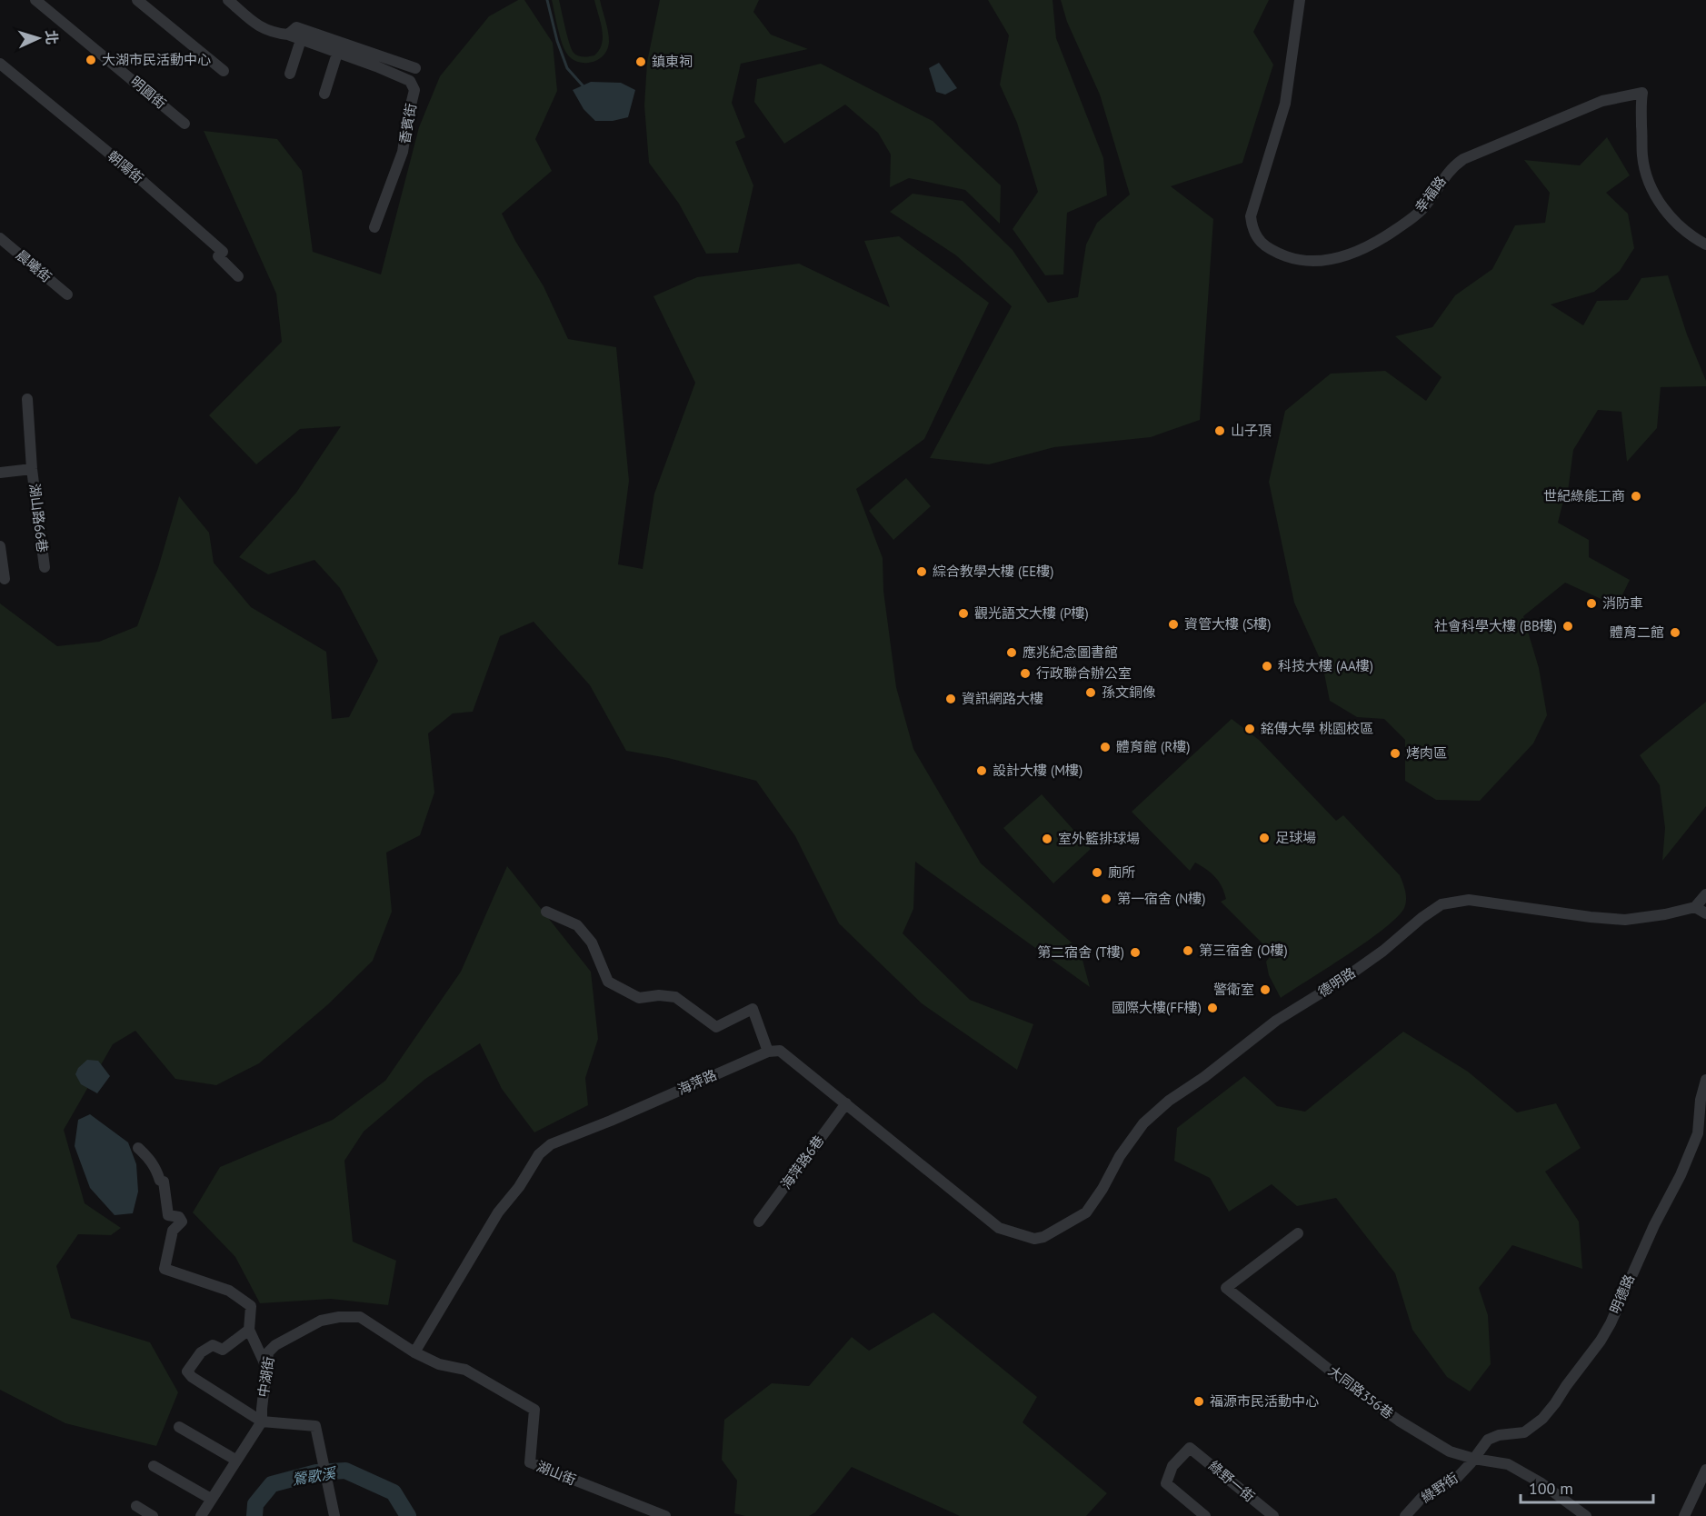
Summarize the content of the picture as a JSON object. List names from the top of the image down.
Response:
{
  "streets": {
    "street": [
      "明圓街",
      "香賓街",
      "朝陽街",
      "幸福路",
      "晨曦街",
      "湖山路66巷",
      "德明路",
      "海萍路",
      "海萍路6巷",
      "明德路",
      "中湖街",
      "大同路356巷",
      "湖山街",
      "綠野一街",
      "綠野街"
    ]
  },
  "crossings": [
    ["德明路", "海萍路6巷"],
    ["海萍路", "中湖街"],
    ["海萍路", "湖山街"],
    ["明德路", "大同路356巷"],
    ["明德路", "綠野街"],
    ["中湖街", "湖山街"],
    ["大同路356巷", "綠野街"]
  ],
  "water": ["鶯歌溪"],
  "places": [
    "大湖市民活動中心",
    "鎮東祠",
    "山子頂",
    "世紀綠能工商",
    "綜合教學大樓 (EE樓)",
    "消防車",
    "觀光語文大樓 (P樓)",
    "資管大樓 (S樓)",
    "社會科學大樓 (BB樓)",
    "體育二館",
    "應兆紀念圖書館",
    "科技大樓 (AA樓)",
    "行政聯合辦公室",
    "孫文銅像",
    "資訊網路大樓",
    "銘傳大學 桃園校區",
    "體育館 (R樓)",
    "烤肉區",
    "設計大樓 (M樓)",
    "足球場",
    "室外籃排球場",
    "廁所",
    "第一宿舍 (N樓)",
    "第三宿舍 (O樓)",
    "第二宿舍 (T樓)",
    "警衛室",
    "國際大樓(FF樓)",
    "福源市民活動中心"
  ],
  "scale_bar": "100 m",
  "north": "right"
}
